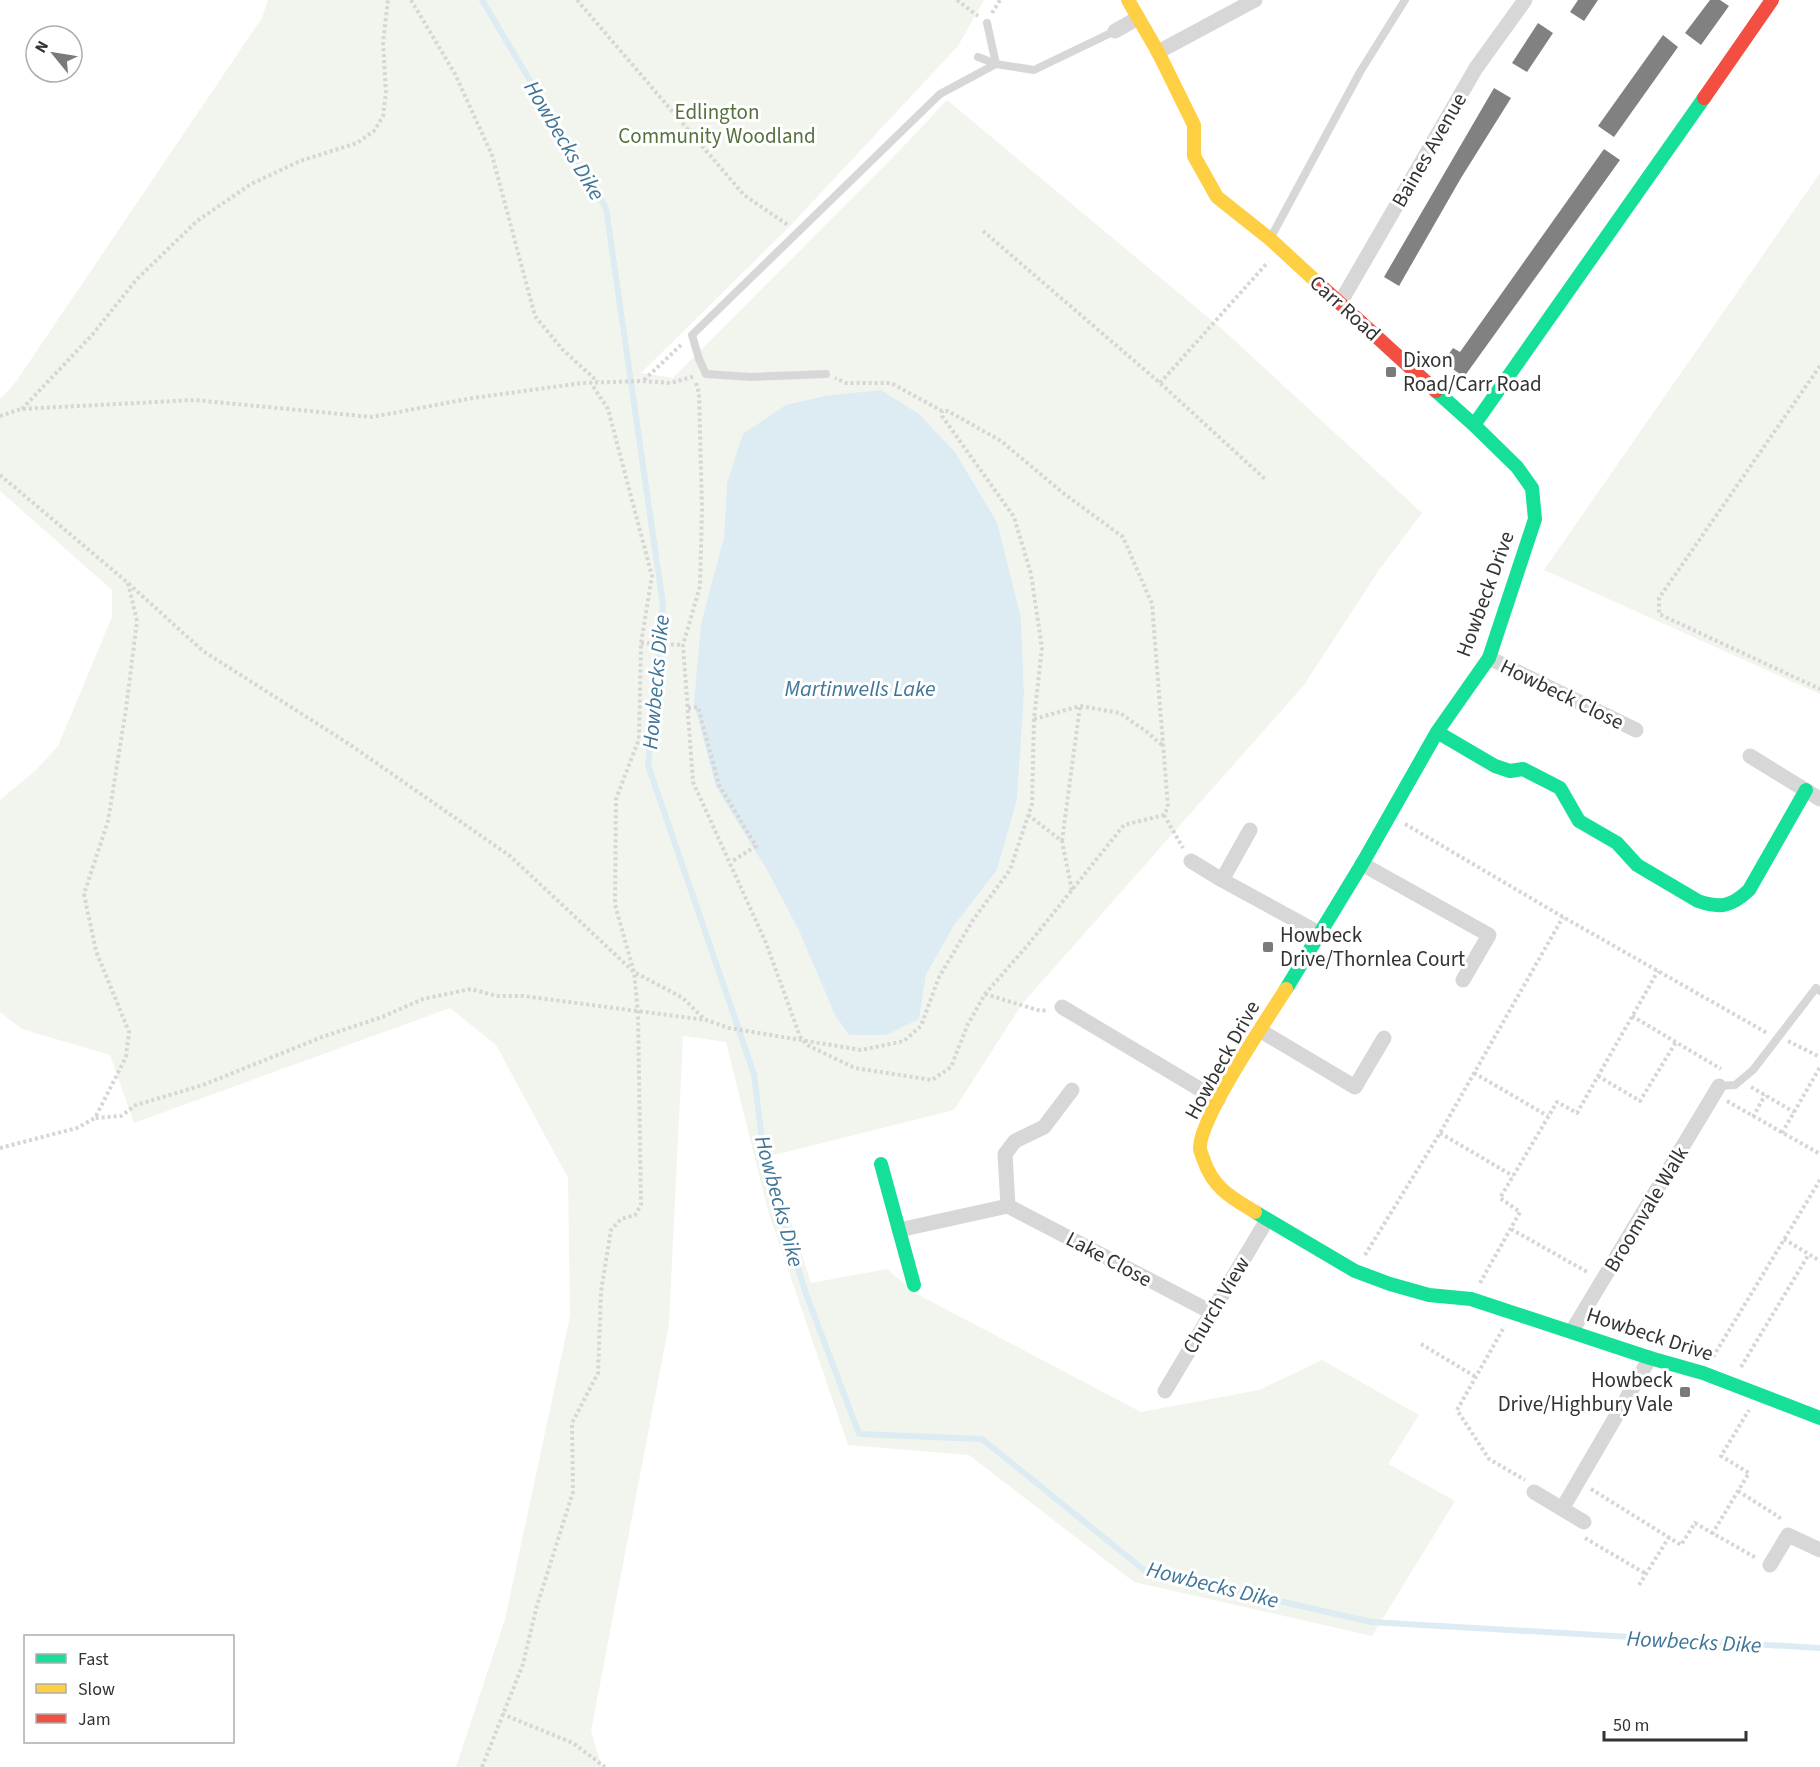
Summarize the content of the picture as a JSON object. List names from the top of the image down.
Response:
{
  "streets": {
    "street": [
      "Baines Avenue",
      "Carr Road",
      "Howbeck Drive",
      "Howbeck Close",
      "Broomvale Walk",
      "Lake Close",
      "Church View"
    ]
  },
  "crossings": [
    ["Baines Avenue", "Carr Road"],
    ["Carr Road", "Howbeck Drive"],
    ["Howbeck Drive", "Howbeck Close"],
    ["Howbeck Drive", "Broomvale Walk"],
    ["Howbeck Drive", "Church View"],
    ["Lake Close", "Church View"]
  ],
  "water": ["Howbecks Dike", "Martinwells Lake"],
  "parks": ["Edlington Community Woodland"],
  "places": {
    "transit": ["Dixon Road/Carr Road", "Howbeck Drive/Thornlea Court", "Howbeck Drive/Highbury Vale"]
  },
  "legend": ["Fast", "Slow", "Jam"],
  "scale_bar": "50 m",
  "north": "top left"
}
